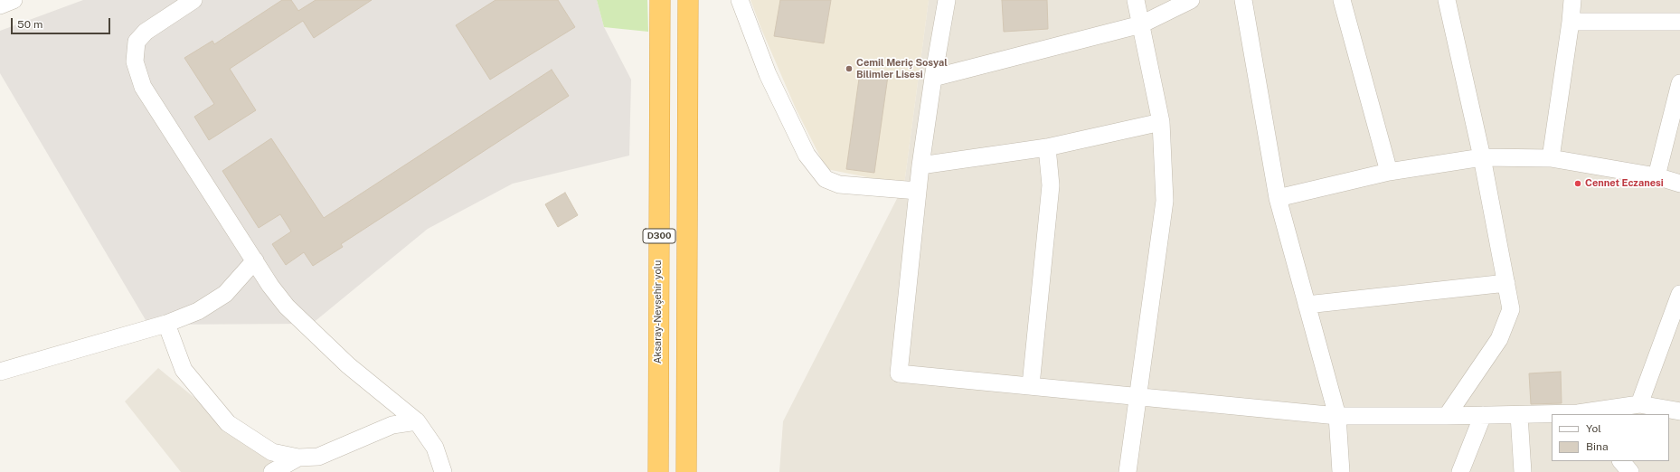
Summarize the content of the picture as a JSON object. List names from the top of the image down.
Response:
{
  "streets": {
    "highway": ["D300", "Aksaray-Nevşehir yolu"]
  },
  "places": ["Cemil Meriç Sosyal Bilimler Lisesi", "Cennet Eczanesi"],
  "legend": ["Yol", "Bina"],
  "scale_bar": "50 m"
}
